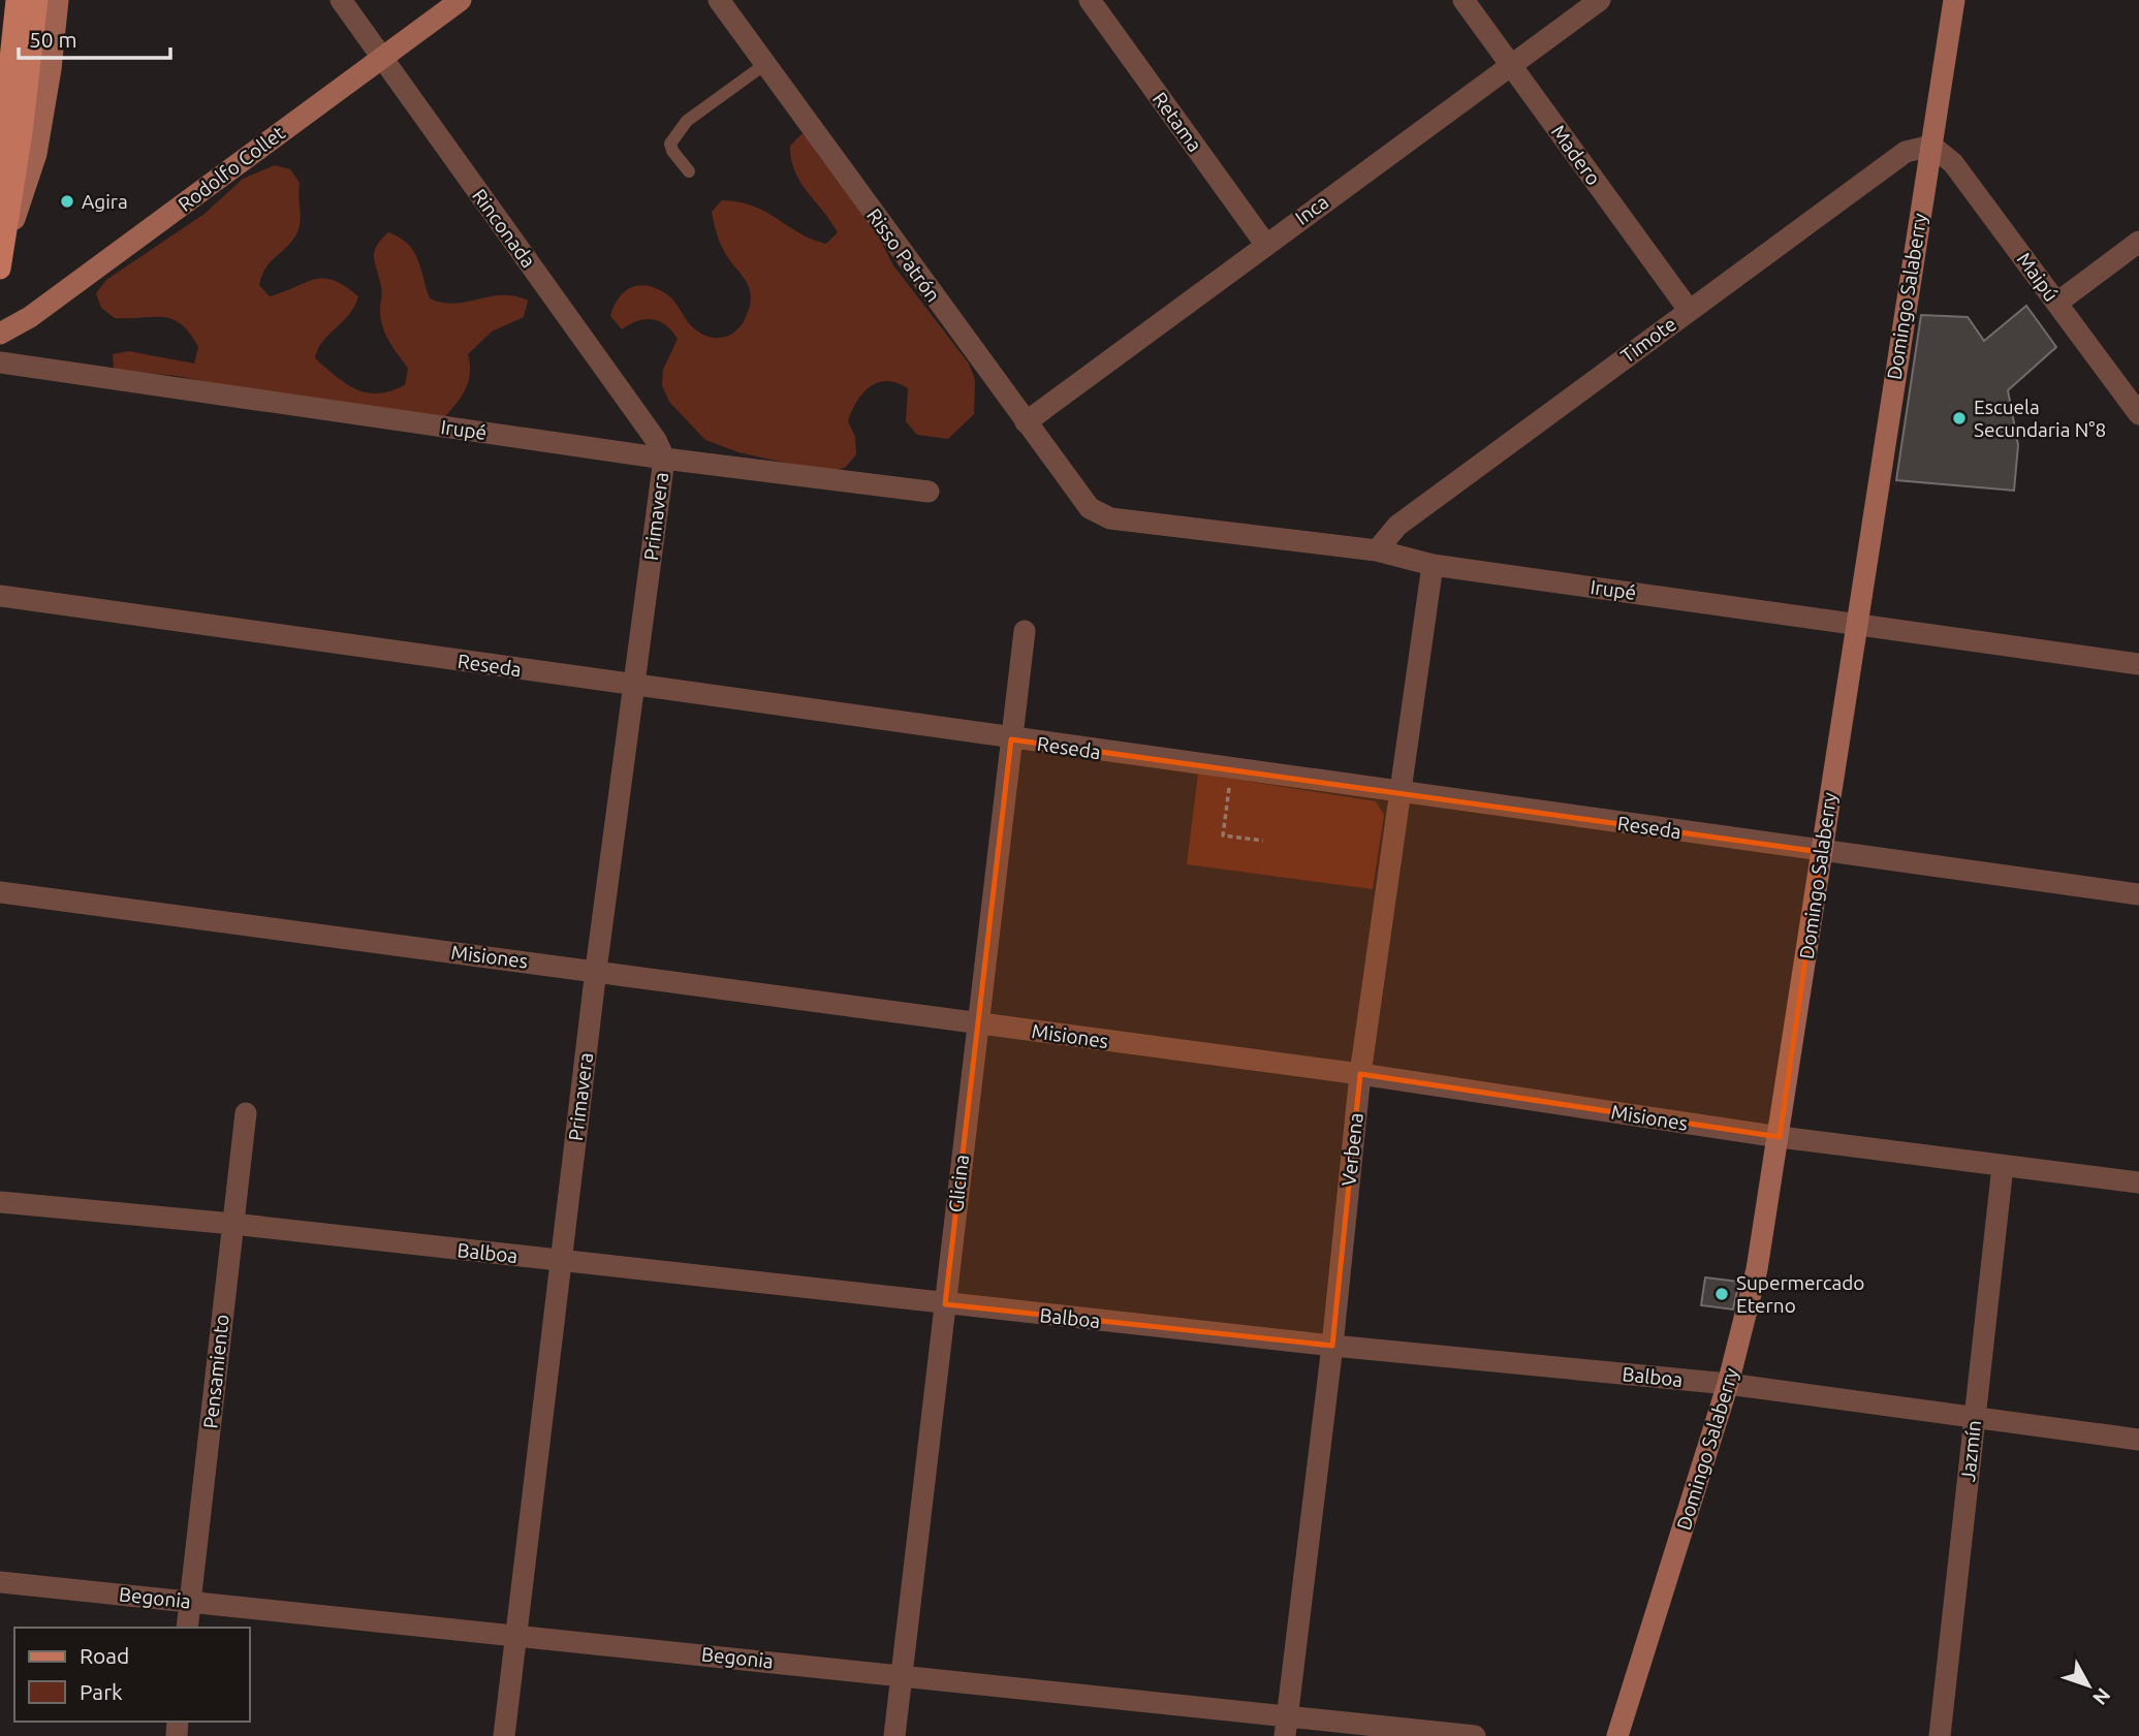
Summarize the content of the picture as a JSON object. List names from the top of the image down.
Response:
{
  "streets": {
    "street": [
      "Retama",
      "Madero",
      "Rodolfo Collet",
      "Inca",
      "Rinconada",
      "Risso Patrón",
      "Maipú",
      "Domingo Salaberry",
      "Timote",
      "Irupé",
      "Primavera",
      "Reseda",
      "Misiones",
      "Verbena",
      "Glicina",
      "Balboa",
      "Pensamiento",
      "Jazmín",
      "Begonia"
    ]
  },
  "crossings": [
    ["Retama", "Inca"],
    ["Madero", "Inca"],
    ["Madero", "Timote"],
    ["Rodolfo Collet", "Rinconada"],
    ["Inca", "Risso Patrón"],
    ["Rinconada", "Irupé"],
    ["Rinconada", "Primavera"],
    ["Risso Patrón", "Irupé"],
    ["Maipú", "Domingo Salaberry"],
    ["Maipú", "Timote"],
    ["Domingo Salaberry", "Timote"],
    ["Domingo Salaberry", "Irupé"],
    ["Domingo Salaberry", "Reseda"],
    ["Domingo Salaberry", "Misiones"],
    ["Domingo Salaberry", "Balboa"],
    ["Timote", "Irupé"],
    ["Irupé", "Primavera"],
    ["Irupé", "Verbena"],
    ["Primavera", "Reseda"],
    ["Primavera", "Misiones"],
    ["Primavera", "Balboa"],
    ["Primavera", "Begonia"],
    ["Reseda", "Verbena"],
    ["Reseda", "Glicina"],
    ["Misiones", "Verbena"],
    ["Misiones", "Glicina"],
    ["Misiones", "Jazmín"],
    ["Verbena", "Balboa"],
    ["Verbena", "Begonia"],
    ["Glicina", "Balboa"],
    ["Glicina", "Begonia"],
    ["Balboa", "Pensamiento"],
    ["Balboa", "Jazmín"],
    ["Pensamiento", "Begonia"]
  ],
  "places": ["Agira", "Escuela Secundaria N°8", "Supermercado Eterno"],
  "legend": ["Road", "Park"],
  "scale_bar": "50 m",
  "north": "bottom right"
}
